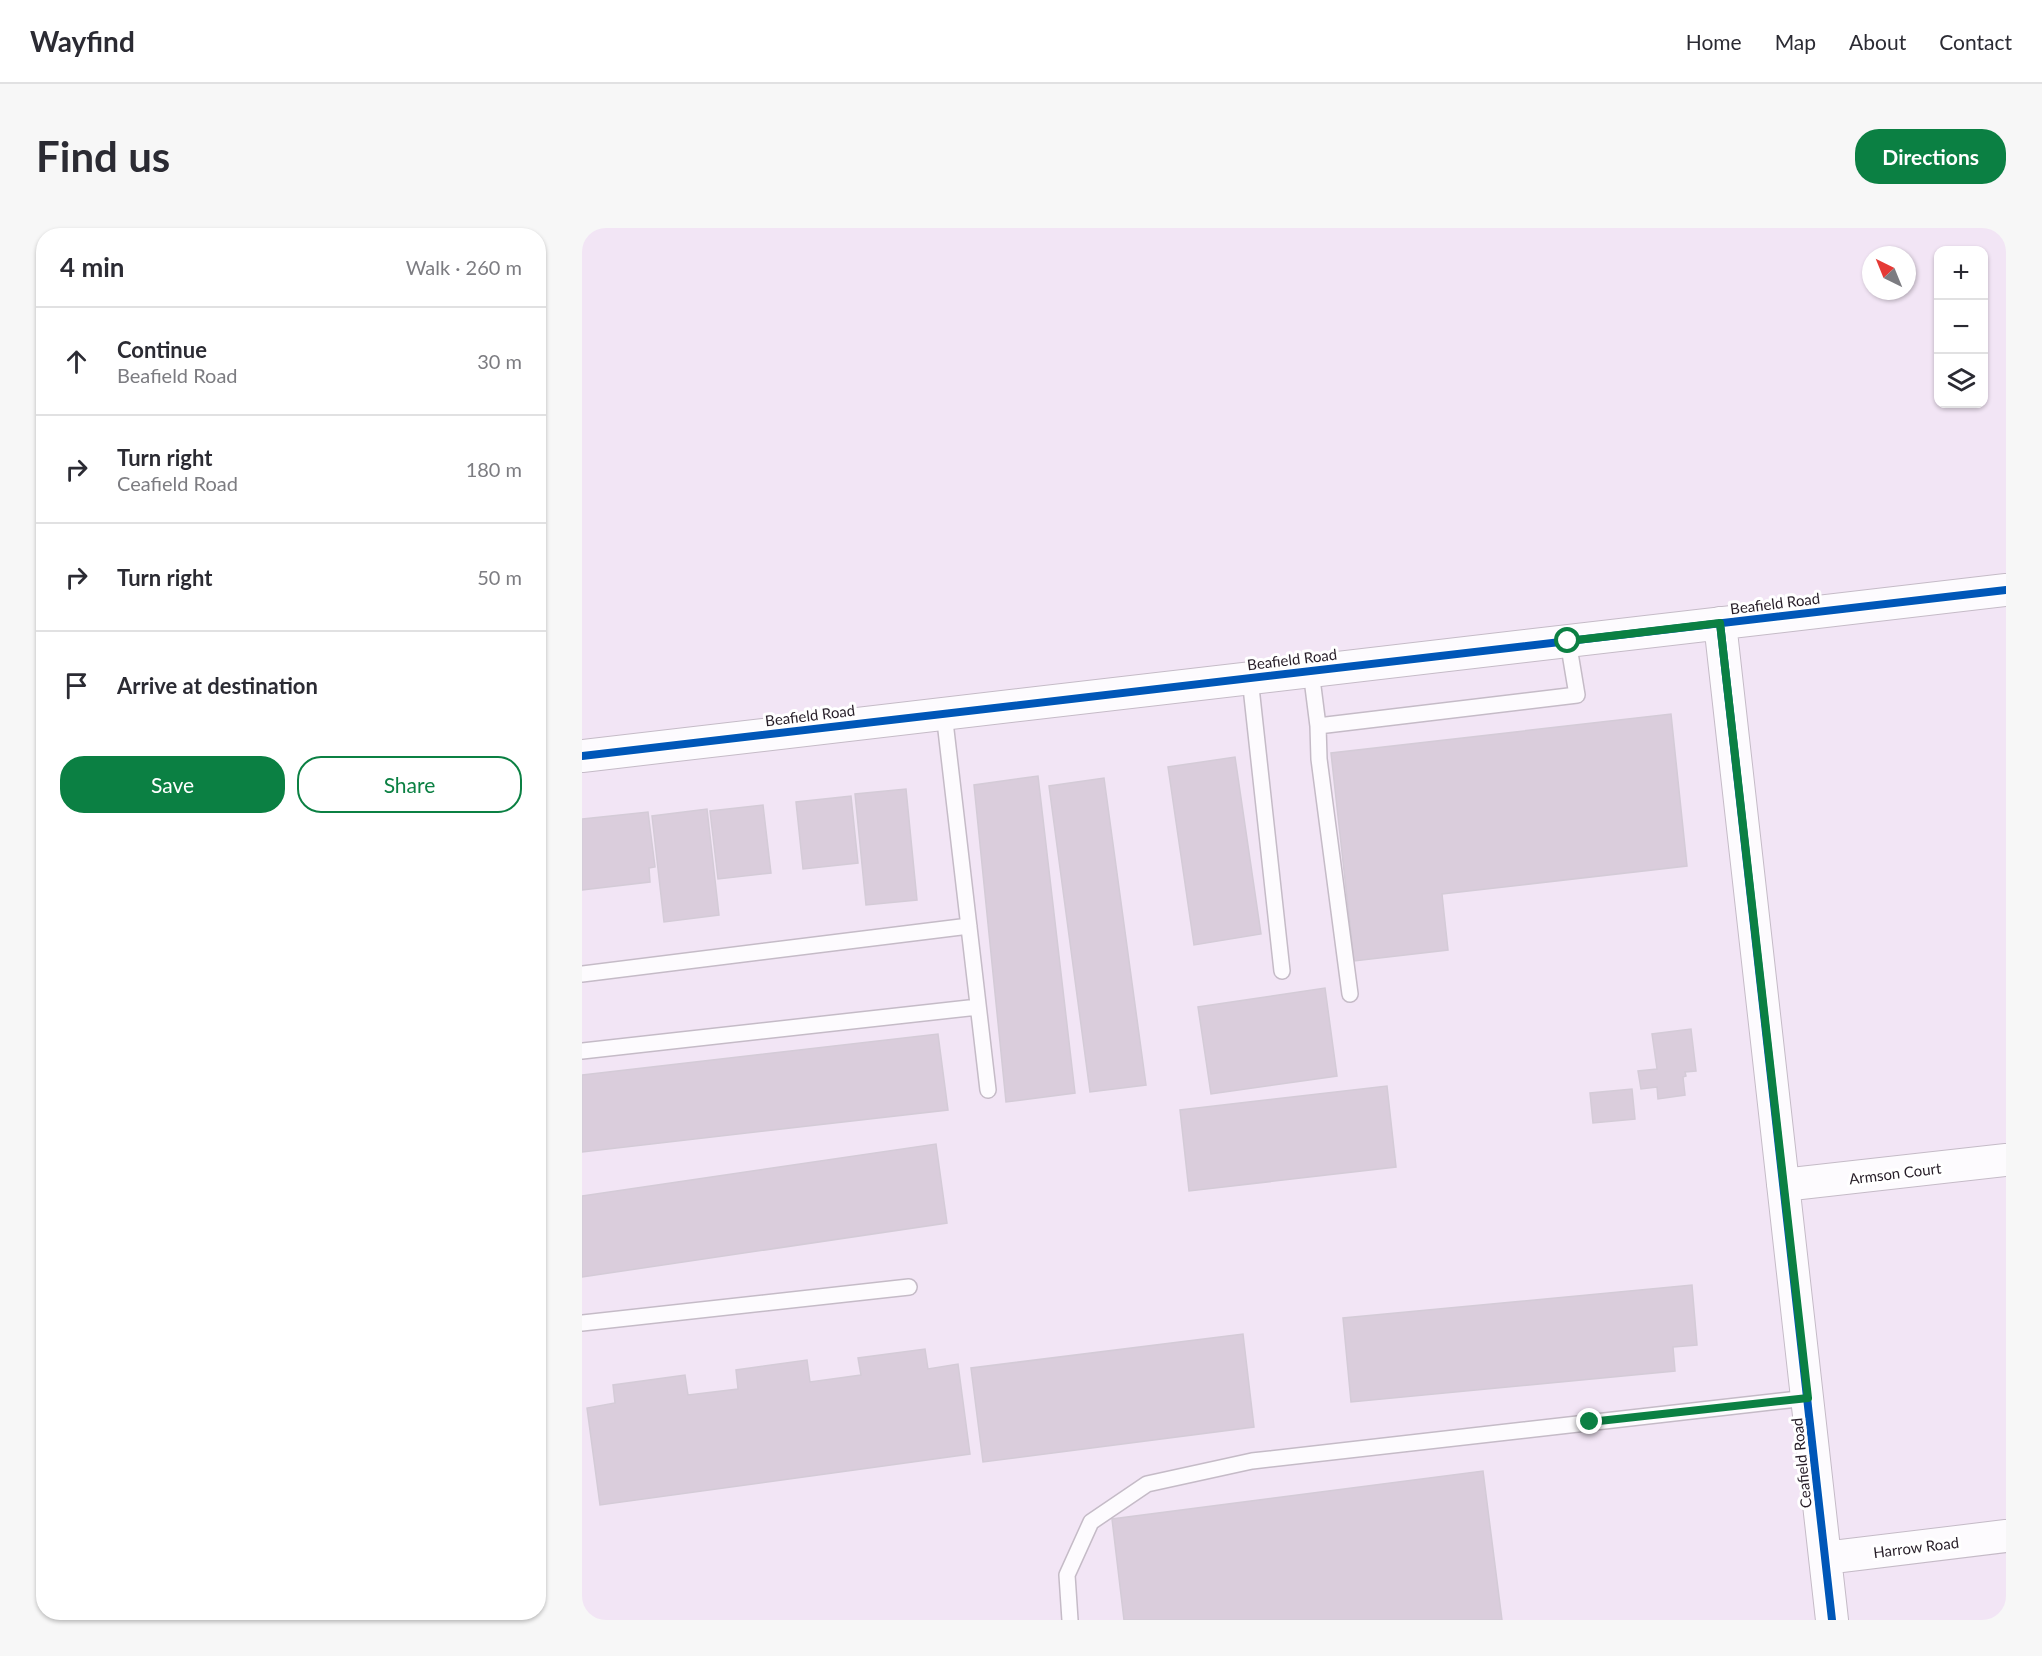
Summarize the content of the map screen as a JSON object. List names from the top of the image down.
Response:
{
  "streets": {
    "street": [
      "Beafield Road",
      "Armson Court",
      "Ceafield Road",
      "Harrow Road"
    ]
  },
  "crossings": [
    ["Beafield Road", "Ceafield Road"],
    ["Armson Court", "Ceafield Road"],
    ["Ceafield Road", "Harrow Road"]
  ],
  "north": "top left",
  "page": {
    "header": "Wayfind",
    "nav": [
      "Home",
      "Map",
      "About",
      "Contact"
    ],
    "buttons": [
      "Directions",
      ["Save", "Share"]
    ],
    "title": "Find us",
    "heading": ["4 min", "Walk · 260 m"],
    "map_buttons": ["+", "−"],
    "list": [
      ["Continue", "Beafield Road", "30 m"],
      ["Turn right", "Ceafield Road", "180 m"],
      ["Turn right", "50 m"],
      "Arrive at destination"
    ]
  }
}
